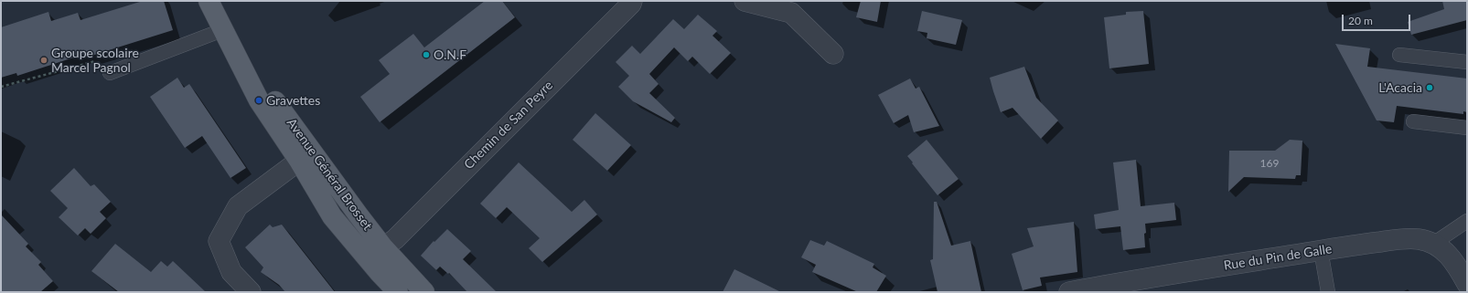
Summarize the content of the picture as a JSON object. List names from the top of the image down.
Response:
{
  "streets": {
    "main road": ["Avenue Général Brosset"],
    "street": ["Chemin de San Peyre", "Rue du Pin de Galle"]
  },
  "crossings": [
    ["Chemin de San Peyre", "Avenue Général Brosset"]
  ],
  "places": [
    "O.N.F",
    "Groupe scolaire Marcel Pagnol",
    "L'Acacia",
    "Gravettes"
  ],
  "house_numbers": ["169"],
  "scale_bar": "20 m"
}
